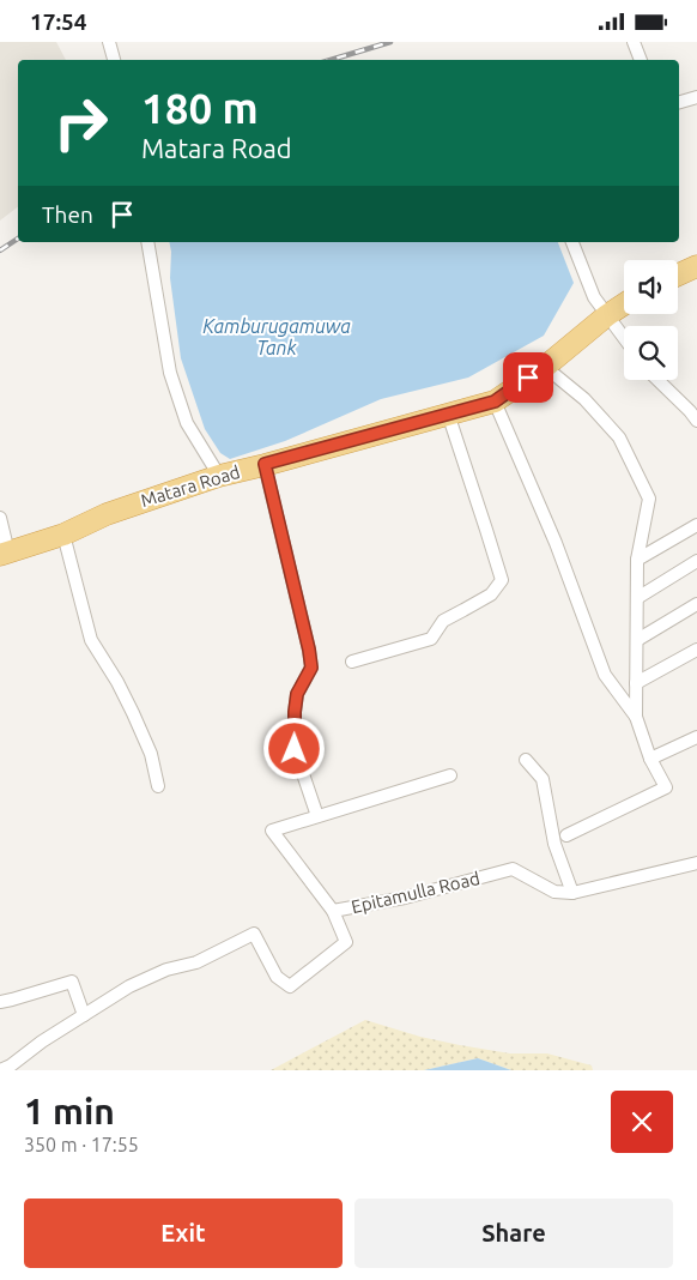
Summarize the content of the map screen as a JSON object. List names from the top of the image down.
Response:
{
  "streets": {
    "highway": ["Matara Road"],
    "street": ["Epitamulla Road"]
  },
  "water": ["Kamburugamuwa Tank"],
  "page": {
    "status": "17:54",
    "turn": ["180 m", "Matara Road"],
    "then": "Then",
    "heading": ["1 min", "350 m · 17:55"],
    "buttons": ["Exit", "Share"]
  }
}
